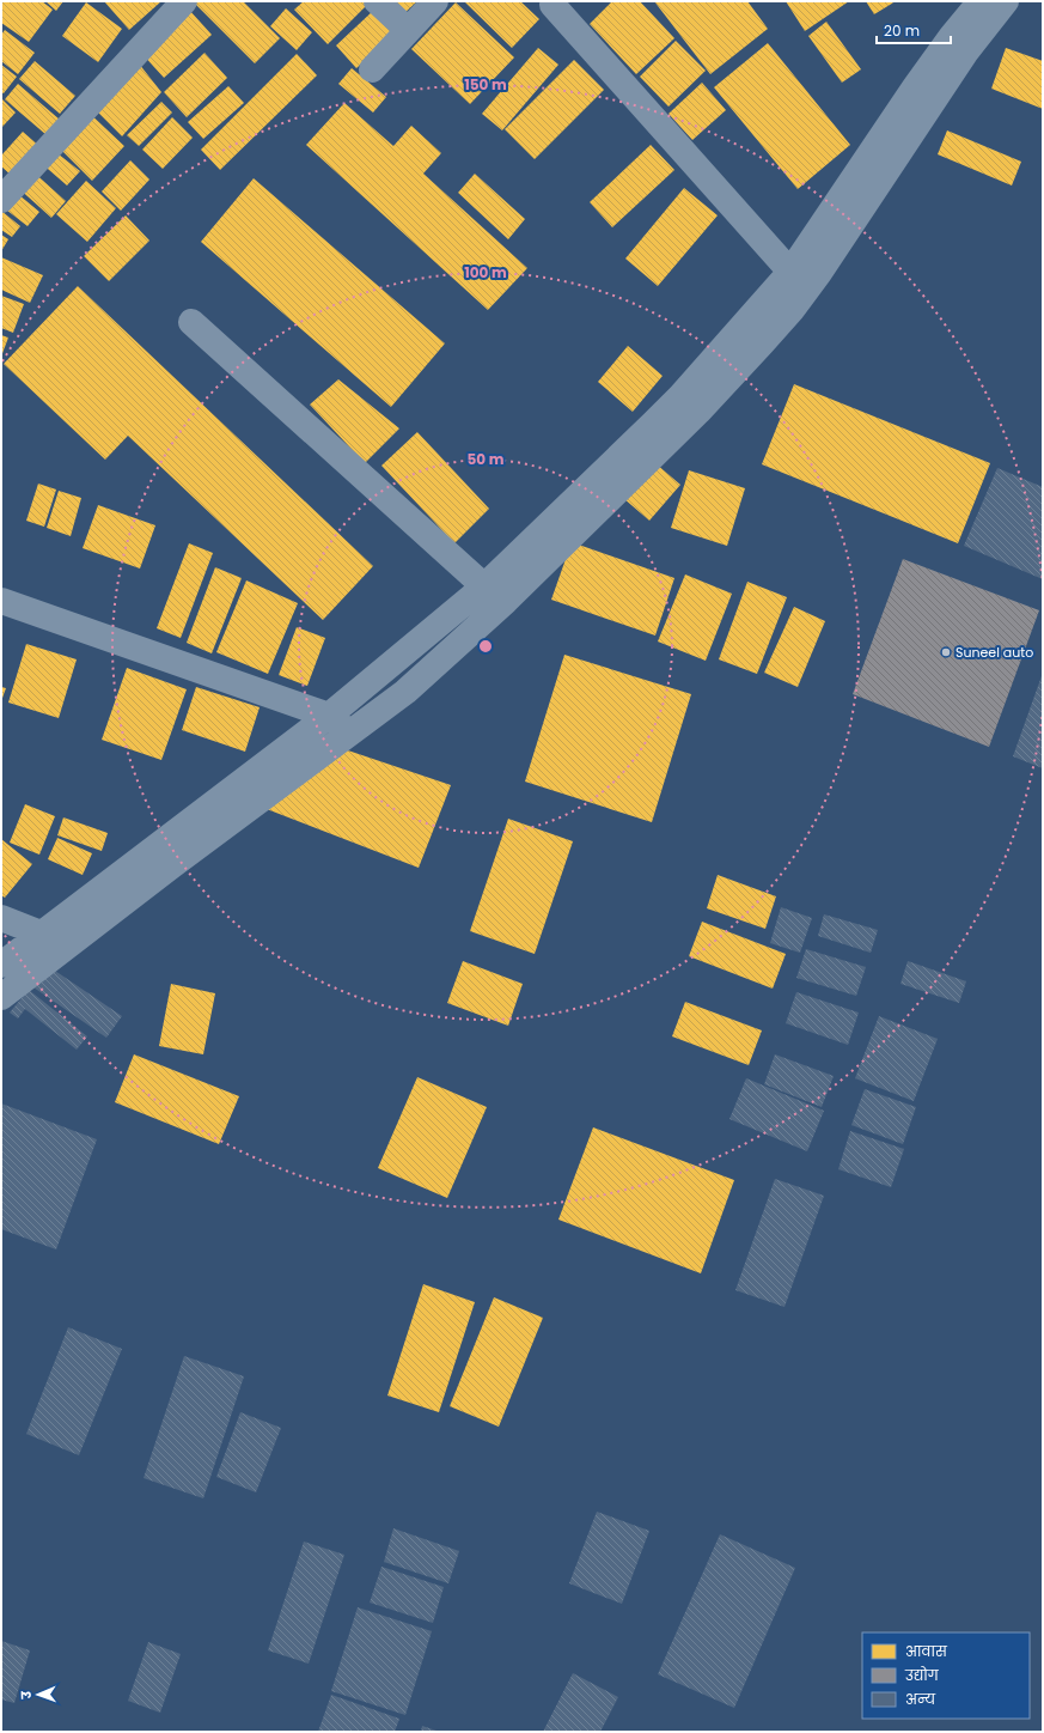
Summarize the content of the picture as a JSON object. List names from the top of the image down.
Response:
{
  "places": ["Suneel auto"],
  "legend": ["आवास", "उद्योग", "अन्य"],
  "scale_bar": "20 m",
  "north": "left",
  "rings": ["150 m", "100 m", "50 m"]
}
